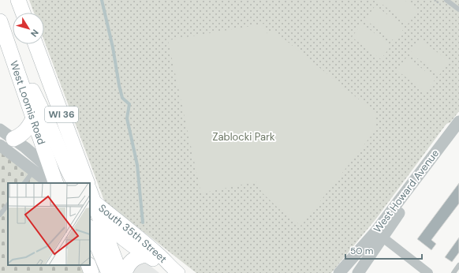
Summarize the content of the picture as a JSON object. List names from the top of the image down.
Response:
{
  "streets": {
    "main road": ["West Loomis Road", "WI 36", "South 35th Street"],
    "street": ["West Howard Avenue"]
  },
  "parks": ["Zablocki Park"],
  "scale_bar": "50 m",
  "north": "bottom right"
}
